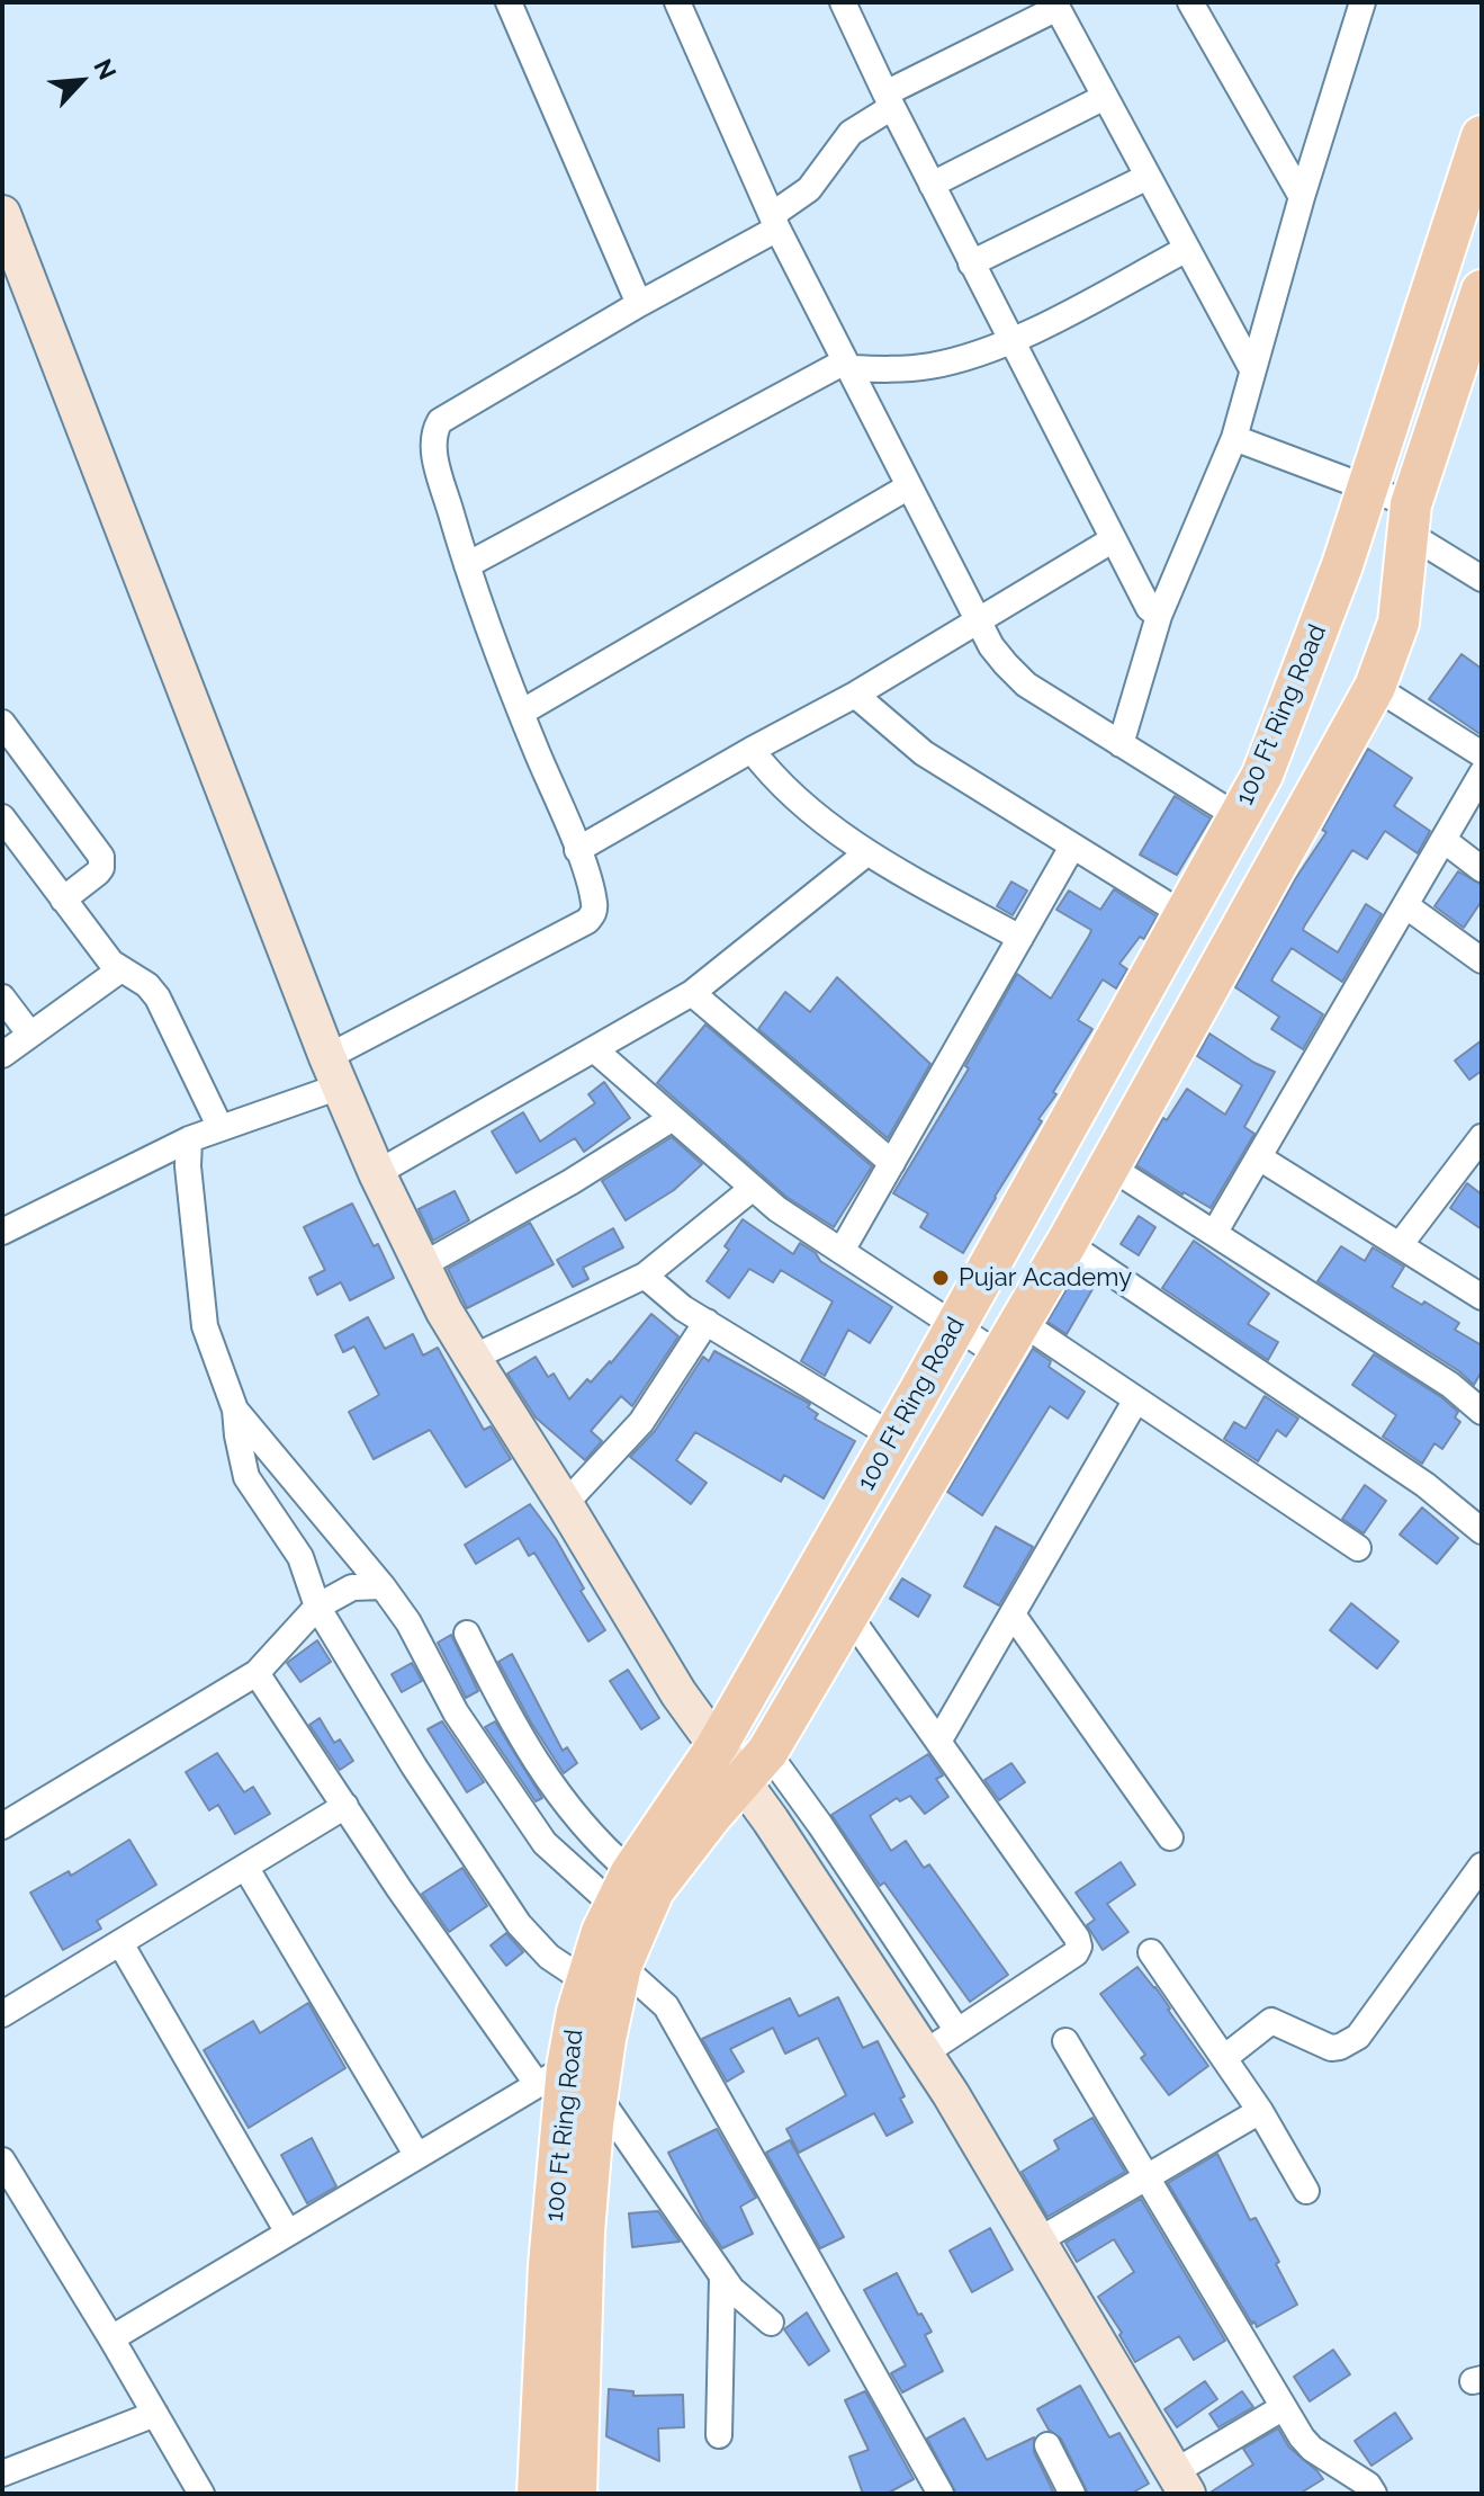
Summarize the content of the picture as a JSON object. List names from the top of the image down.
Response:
{
  "streets": {
    "main road": ["100 Ft Ring Road"]
  },
  "places": ["Pujar Academy"],
  "north": "top right"
}
